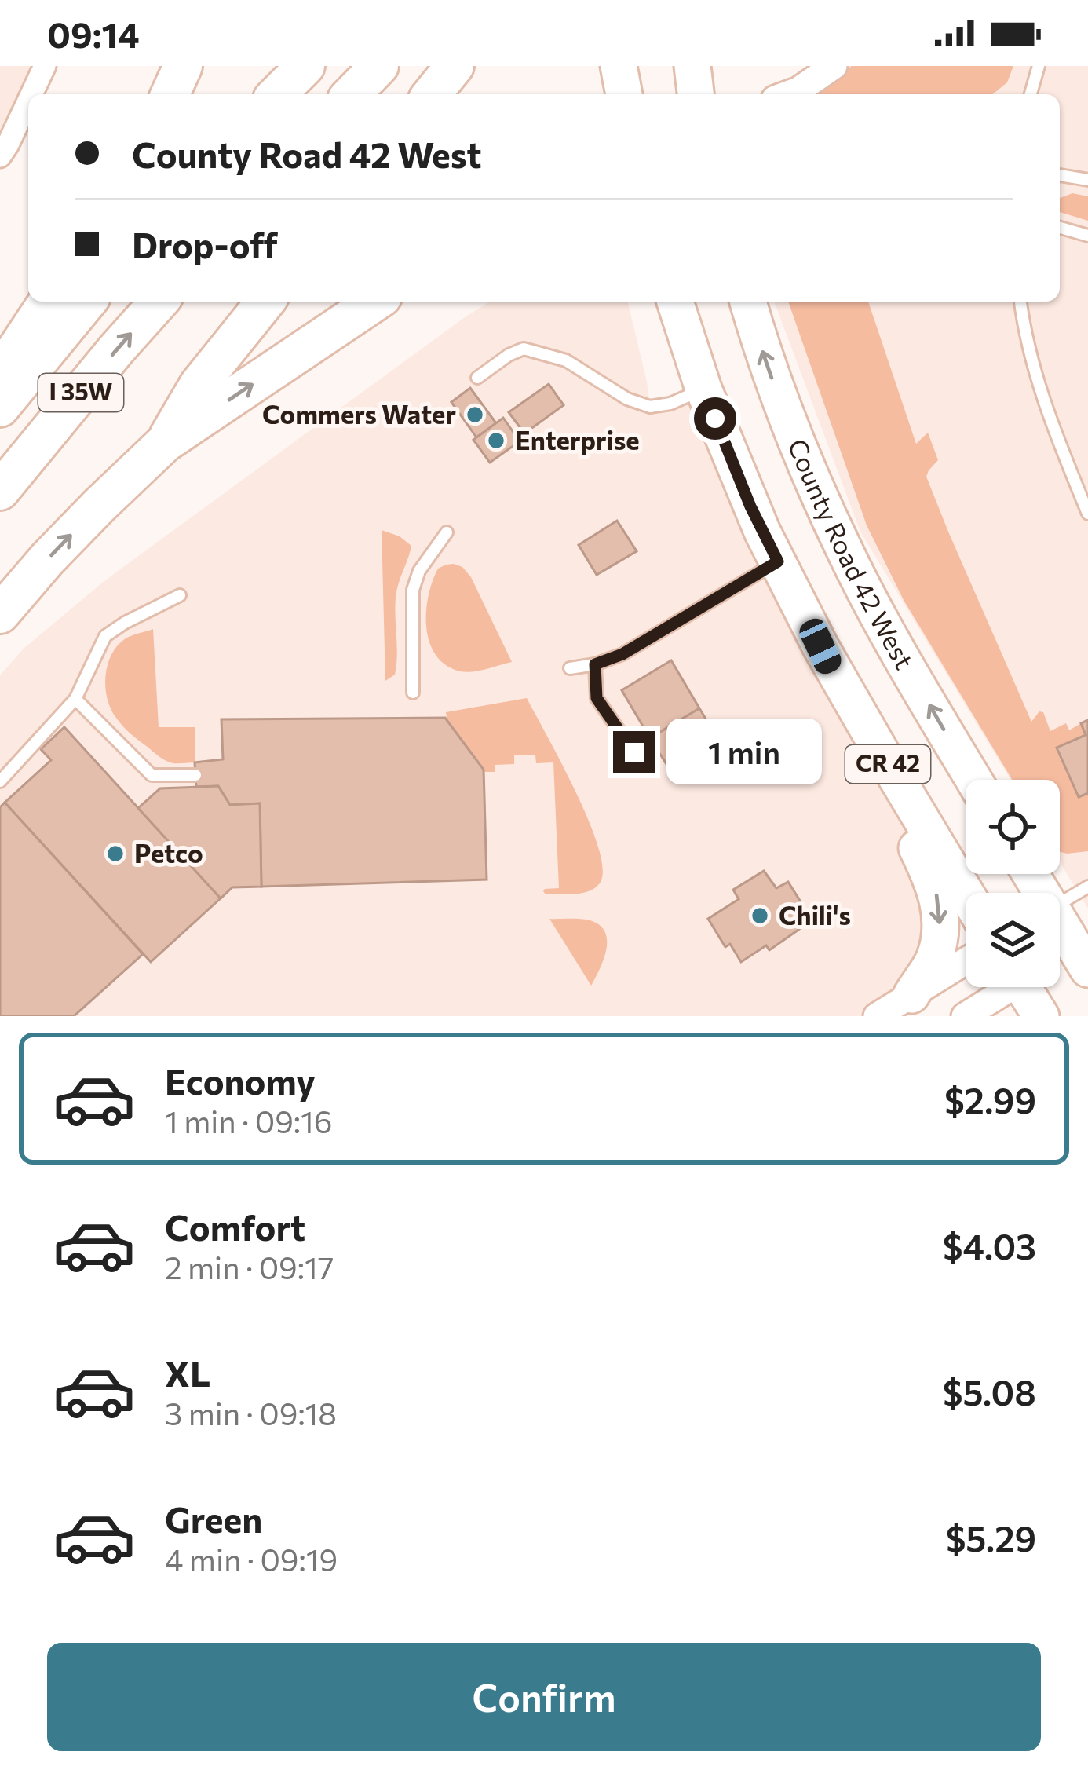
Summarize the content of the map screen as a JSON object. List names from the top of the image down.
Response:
{
  "streets": {
    "highway": ["I 35W", "County Road 42 West", "CR 42"]
  },
  "places": [
    "Commers Water",
    "Enterprise",
    "Petco",
    "Chili's"
  ],
  "page": {
    "status": "09:14",
    "banner": ["County Road 42 West", "Drop-off"],
    "bubble": "1 min",
    "list": [
      {
        "name": "Economy",
        "note": "1 min · 09:16",
        "value": "$2.99"
      },
      {
        "name": "Comfort",
        "note": "2 min · 09:17",
        "value": "$4.03"
      },
      {
        "name": "XL",
        "note": "3 min · 09:18",
        "value": "$5.08"
      },
      {
        "name": "Green",
        "note": "4 min · 09:19",
        "value": "$5.29"
      }
    ],
    "buttons": "Confirm"
  }
}
